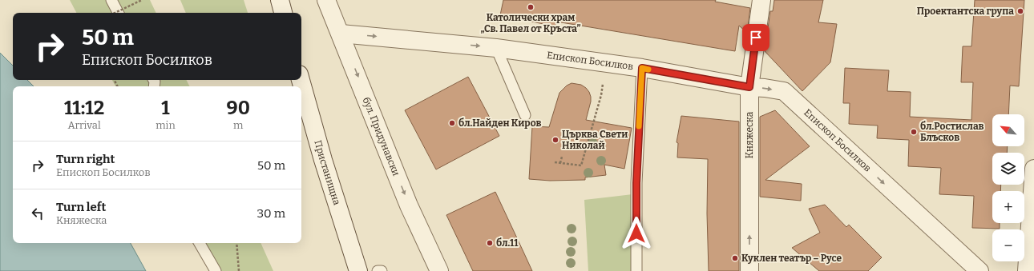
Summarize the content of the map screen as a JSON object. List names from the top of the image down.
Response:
{
  "streets": {
    "street": [
      "Епископ Босилков",
      "Княжеска",
      "бул. Придунавски",
      "Пристанищна"
    ]
  },
  "crossings": [
    ["Епископ Босилков", "Княжеска"],
    ["Епископ Босилков", "бул. Придунавски"]
  ],
  "one_way": ["Епископ Босилков", "Княжеска", "бул. Придунавски"],
  "places": [
    "Католически храм „Св. Павел от Кръста”",
    "Проектантска група",
    "бл.Найден Киров",
    "бл.Ростислав Блъсков",
    "Църква Свети Николай",
    "бл.11",
    "Куклен театър – Русе"
  ],
  "north": "top left",
  "page": {
    "turn": ["50 m", "Епископ Босилков"],
    "eta": [
      "11:12",
      "Arrival",
      "1",
      "min",
      "90",
      "m"
    ],
    "map_buttons": ["+", "−"],
    "list": [
      {
        "name": "Turn right",
        "note": "Епископ Босилков",
        "value": "50 m"
      },
      {
        "name": "Turn left",
        "note": "Княжеска",
        "value": "30 m"
      }
    ]
  }
}
